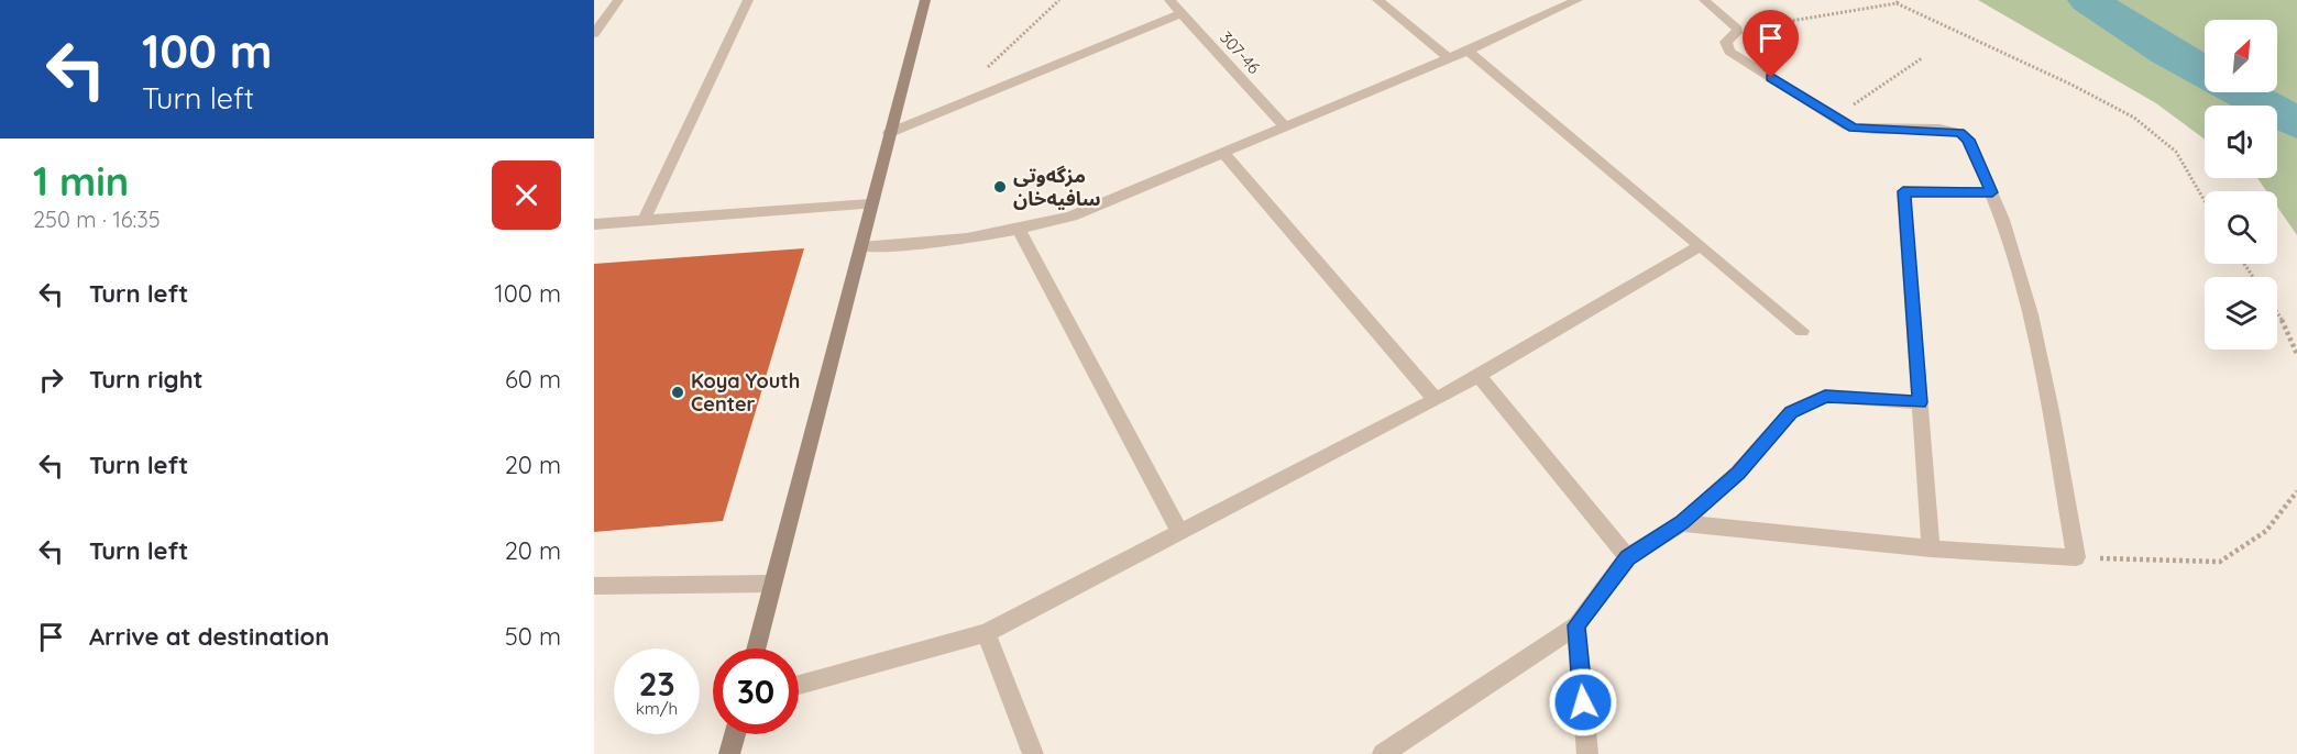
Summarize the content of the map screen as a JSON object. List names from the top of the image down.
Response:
{
  "streets": {
    "street": ["307-46"]
  },
  "places": ["مزگه‌وتی سافیه‌خان", "Koya Youth Center"],
  "north": "top right",
  "page": {
    "turn": ["100 m", "Turn left"],
    "heading": ["1 min", "250 m · 16:35"],
    "list": [
      {
        "name": "Turn left",
        "value": "100 m"
      },
      {
        "name": "Turn right",
        "value": "60 m"
      },
      {
        "name": "Turn left",
        "value": "20 m"
      },
      {
        "name": "Turn left",
        "value": "20 m"
      },
      {
        "name": "Arrive at destination",
        "value": "50 m"
      }
    ],
    "speed": "23 km/h",
    "limit": "30"
  }
}
